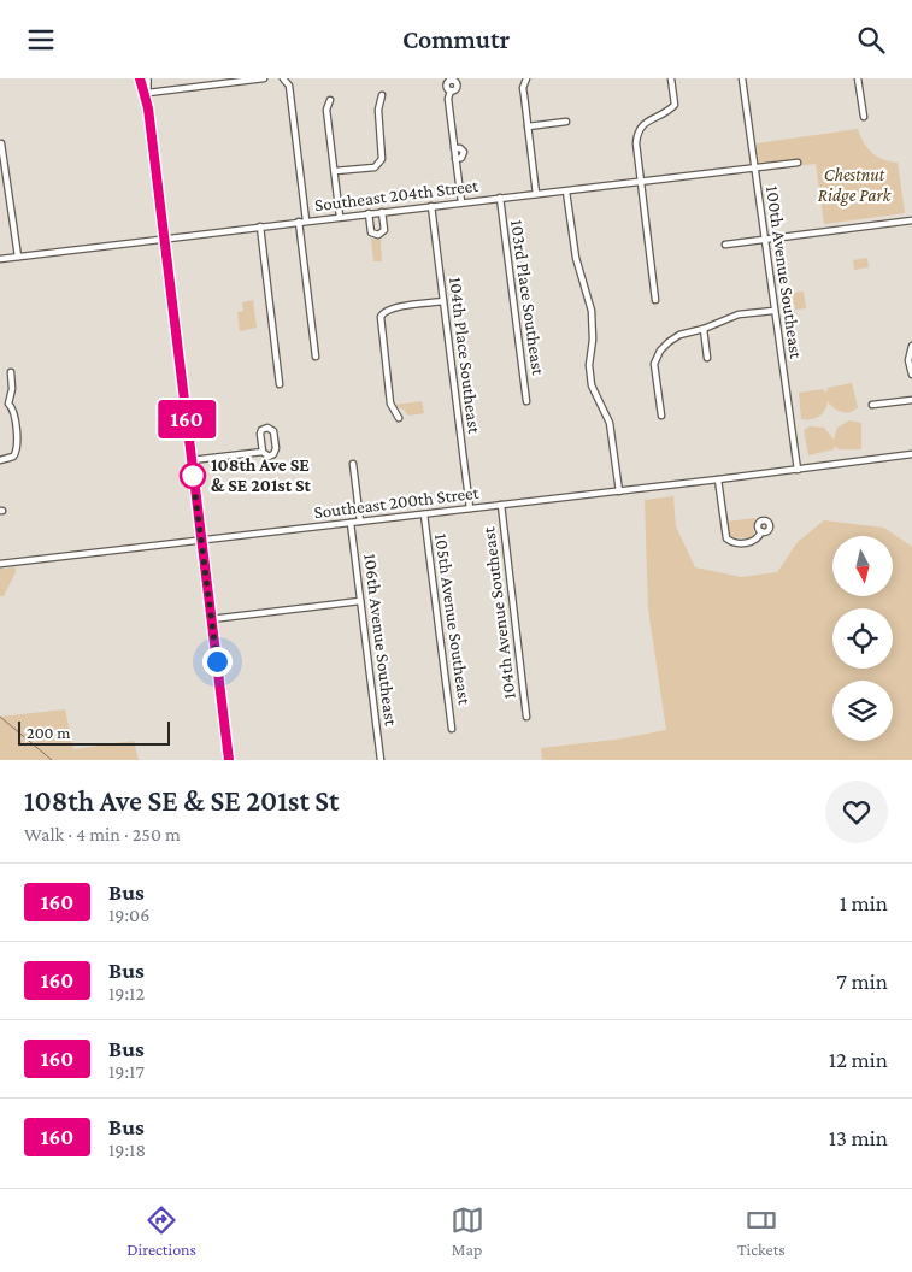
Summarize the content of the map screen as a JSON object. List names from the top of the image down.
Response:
{
  "streets": {
    "street": [
      "Southeast 204th Street",
      "100th Avenue Southeast",
      "103rd Place Southeast",
      "104th Place Southeast",
      "Southeast 200th Street",
      "104th Avenue Southeast",
      "105th Avenue Southeast",
      "106th Avenue Southeast"
    ]
  },
  "crossings": [
    ["Southeast 204th Street", "100th Avenue Southeast"],
    ["Southeast 204th Street", "103rd Place Southeast"],
    ["Southeast 204th Street", "104th Place Southeast"],
    ["100th Avenue Southeast", "Southeast 200th Street"],
    ["104th Place Southeast", "Southeast 200th Street"],
    ["Southeast 200th Street", "104th Avenue Southeast"],
    ["Southeast 200th Street", "105th Avenue Southeast"],
    ["Southeast 200th Street", "106th Avenue Southeast"]
  ],
  "parks": ["Chestnut Ridge Park"],
  "places": ["108th Ave SE & SE 201st St"],
  "lines": ["bus line 160"],
  "scale_bar": "200 m",
  "north": "bottom",
  "page": {
    "header": "Commutr",
    "on_map": "160",
    "scale": "200 m",
    "heading": ["108th Ave SE & SE 201st St", "Walk · 4 min · 250 m"],
    "list": [
      {
        "mark": "160",
        "name": "Bus",
        "note": "19:06",
        "value": "1 min"
      },
      {
        "mark": "160",
        "name": "Bus",
        "note": "19:12",
        "value": "7 min"
      },
      {
        "mark": "160",
        "name": "Bus",
        "note": "19:17",
        "value": "12 min"
      },
      {
        "mark": "160",
        "name": "Bus",
        "note": "19:18",
        "value": "13 min"
      }
    ],
    "tabs": ["Directions", "Map", "Tickets"]
  }
}
